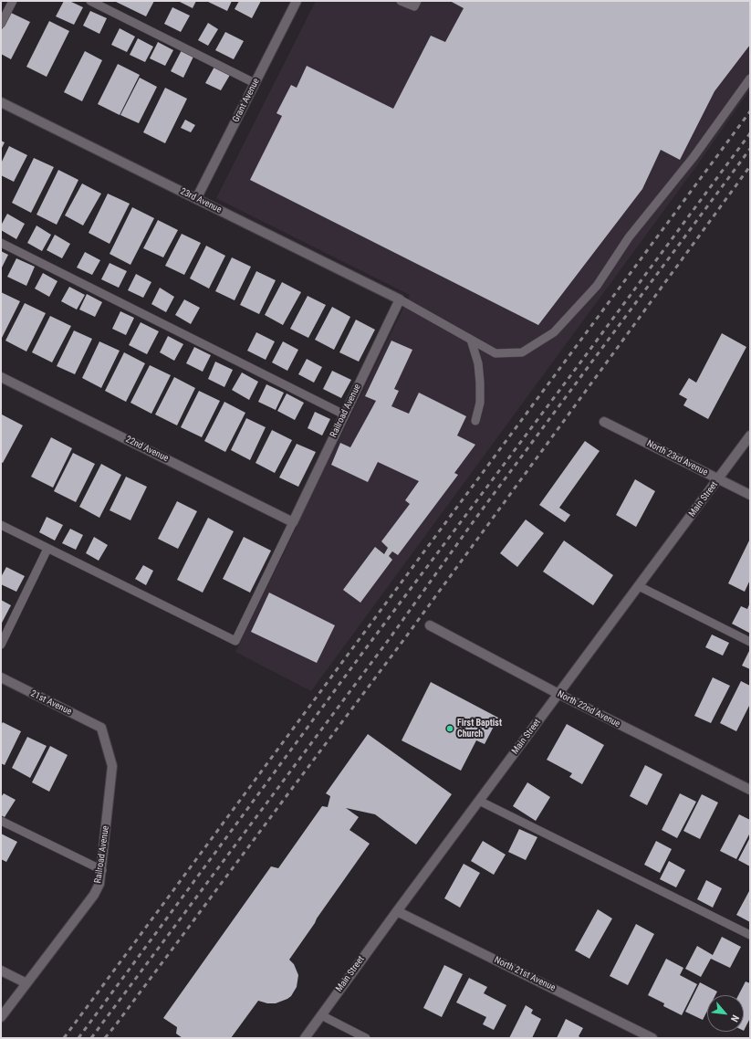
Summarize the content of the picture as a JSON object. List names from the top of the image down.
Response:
{
  "streets": {
    "street": [
      "Grant Avenue",
      "23rd Avenue",
      "Railroad Avenue",
      "22nd Avenue",
      "North 23rd Avenue",
      "Main Street",
      "21st Avenue",
      "North 22nd Avenue",
      "North 21st Avenue"
    ]
  },
  "crossings": [
    ["Grant Avenue", "23rd Avenue"],
    ["23rd Avenue", "Railroad Avenue"],
    ["Railroad Avenue", "22nd Avenue"],
    ["Railroad Avenue", "21st Avenue"],
    ["North 23rd Avenue", "Main Street"],
    ["Main Street", "North 22nd Avenue"],
    ["Main Street", "North 21st Avenue"]
  ],
  "places": ["First Baptist Church"],
  "north": "bottom right"
}
